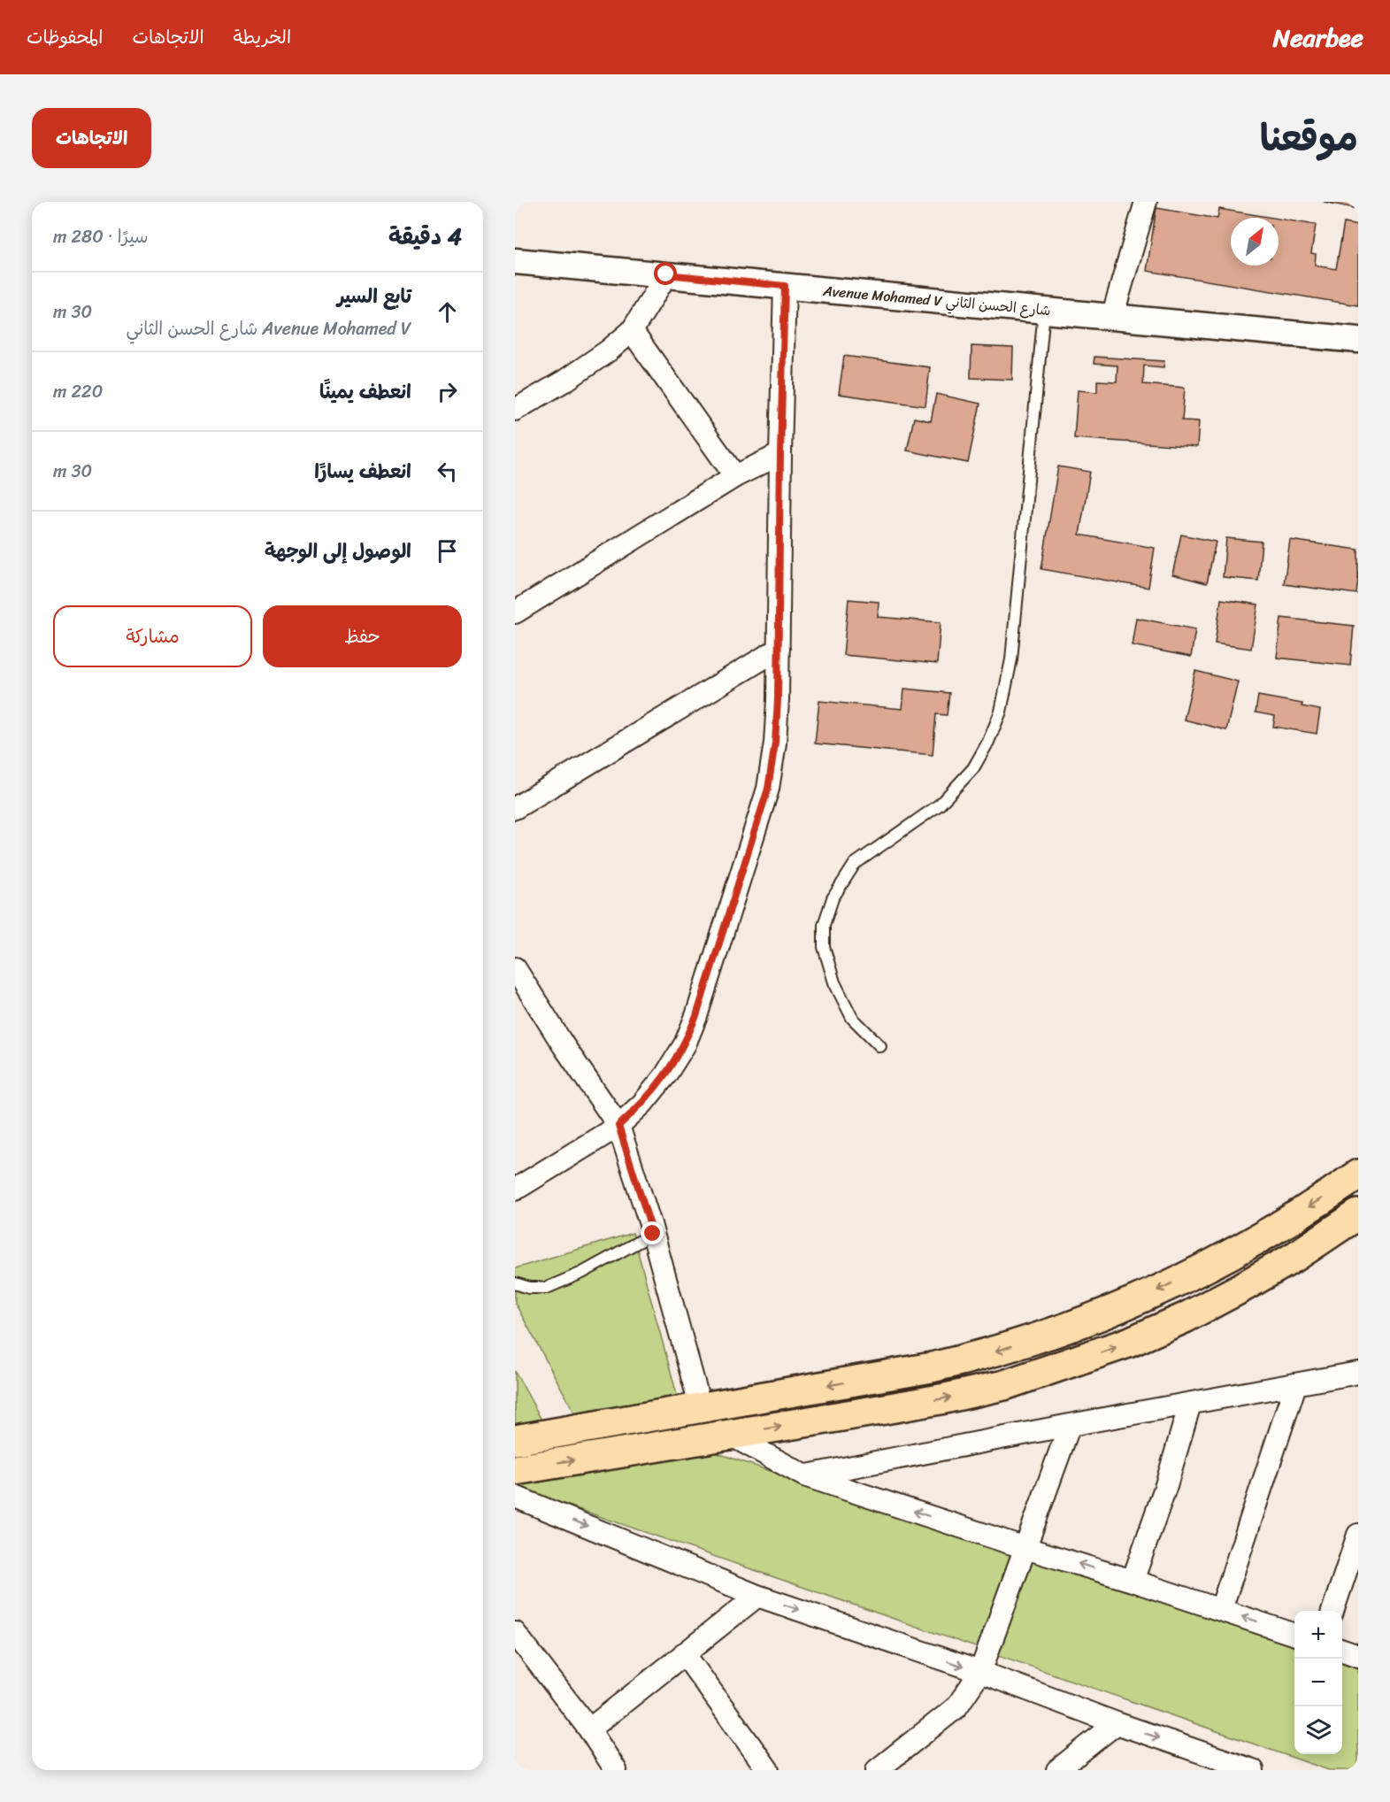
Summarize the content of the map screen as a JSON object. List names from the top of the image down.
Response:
{
  "streets": {
    "street": ["Avenue Mohamed V شارع الحسن الثاني"]
  },
  "north": "top right",
  "page": {
    "header": "Nearbee",
    "nav": ["الخريطة", "الاتجاهات", "المحفوظات"],
    "title": "موقعنا",
    "buttons": [
      "الاتجاهات",
      ["حفظ", "مشاركة"]
    ],
    "heading": ["4 دقيقة", "سيرًا · 280 m"],
    "list": [
      ["تابع السير", "Avenue Mohamed V شارع الحسن الثاني", "30 m"],
      ["انعطف يمينًا", "220 m"],
      ["انعطف يسارًا", "30 m"],
      "الوصول إلى الوجهة"
    ],
    "map_buttons": ["+", "−"]
  }
}
